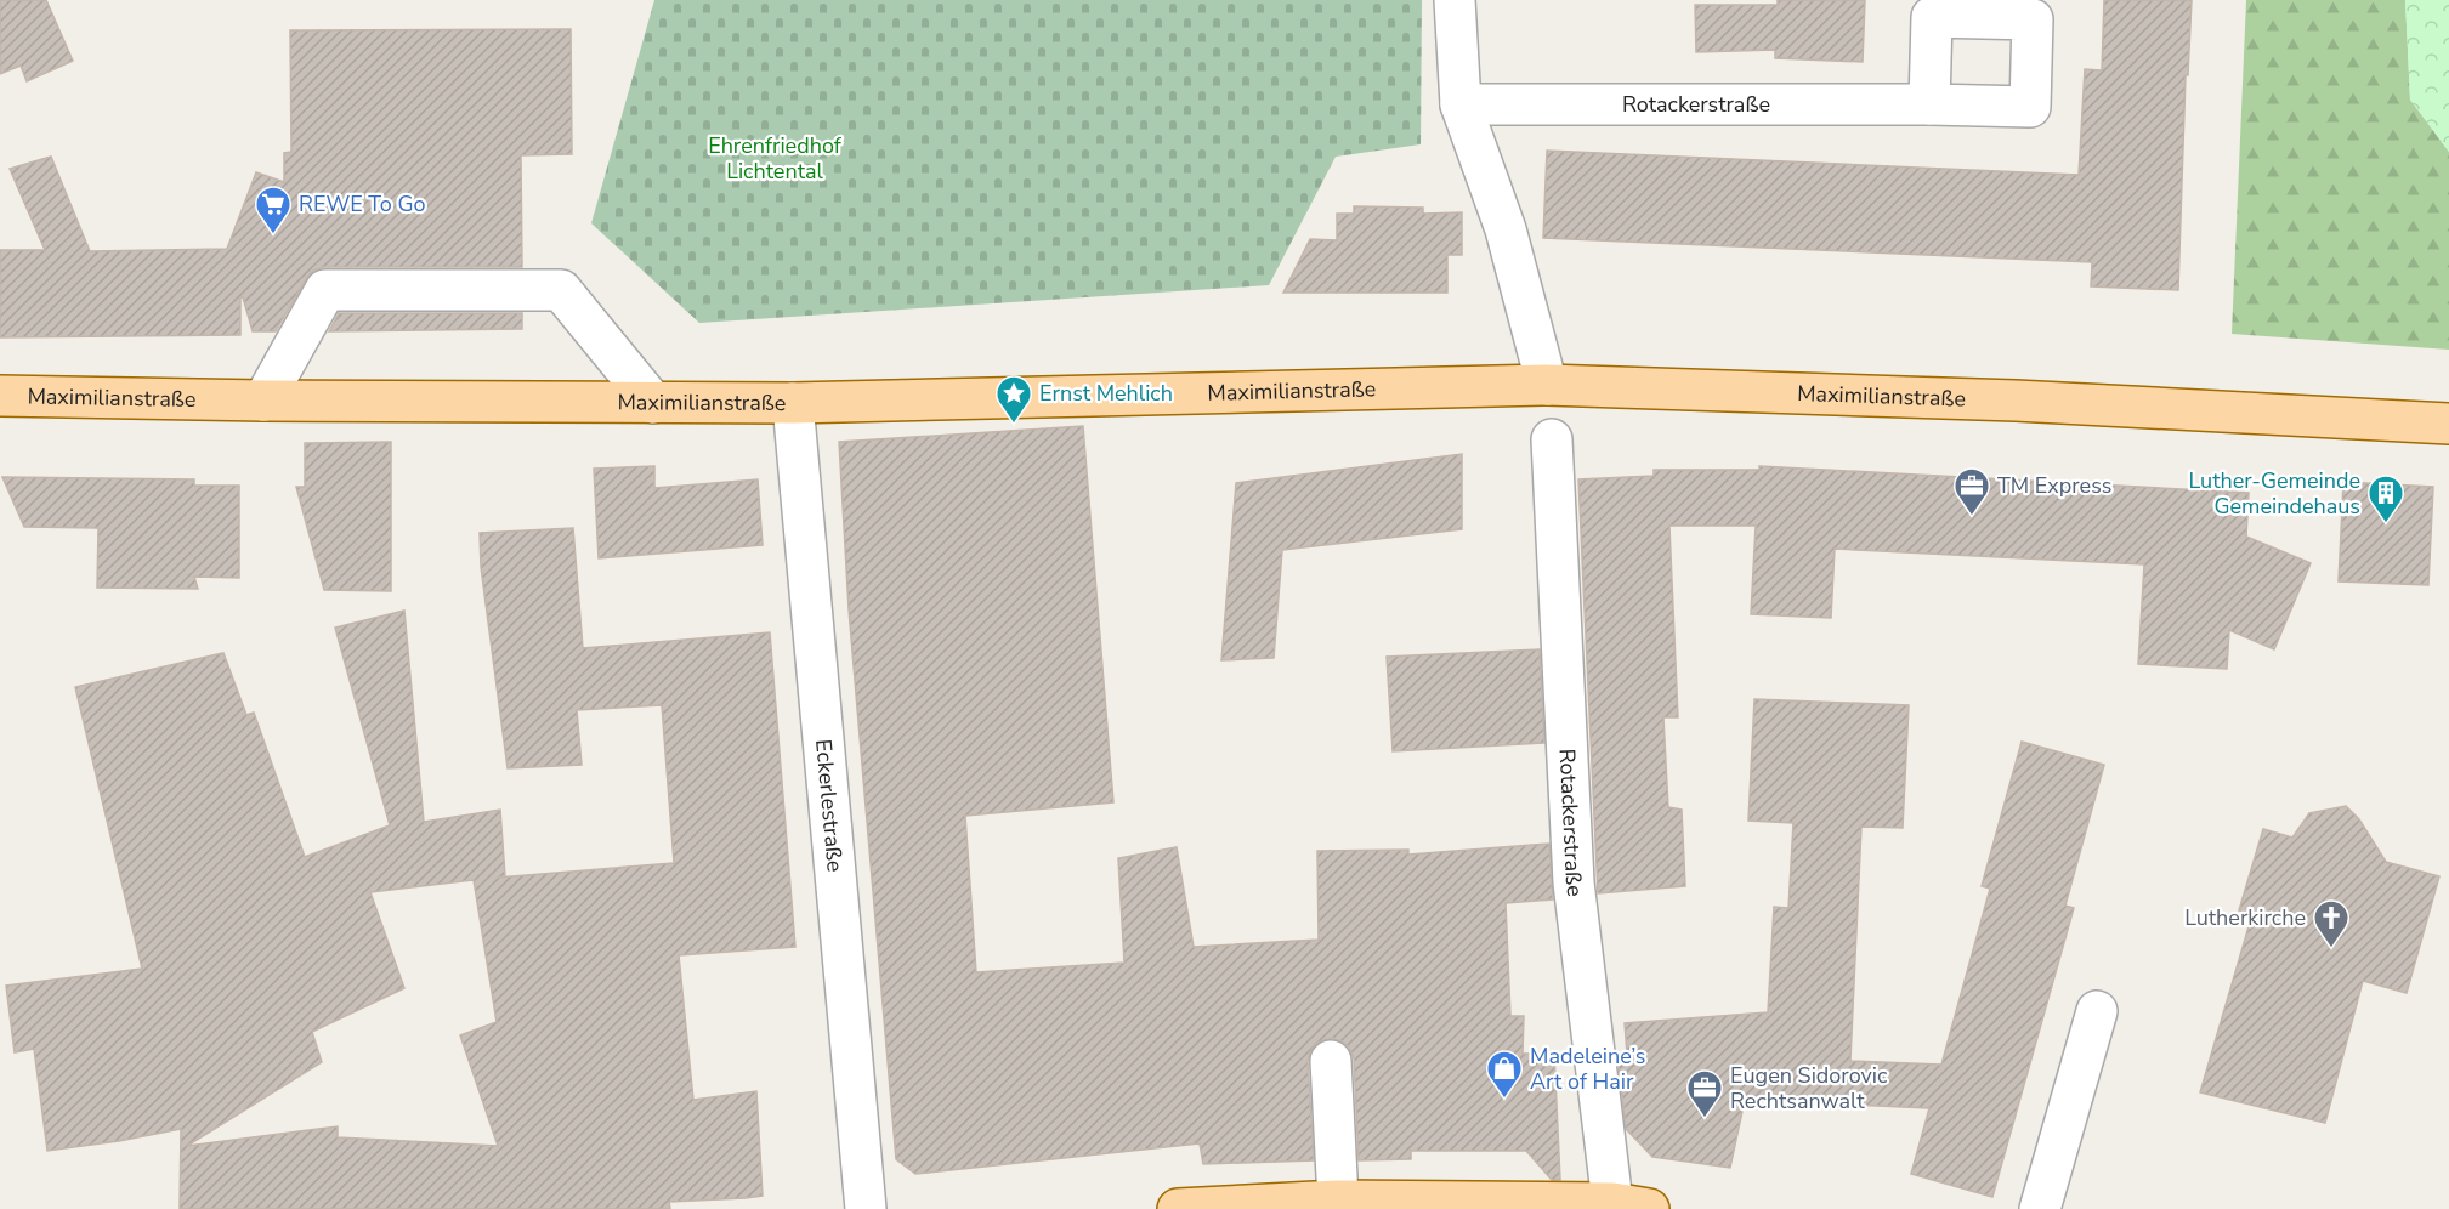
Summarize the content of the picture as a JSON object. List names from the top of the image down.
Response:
{
  "streets": {
    "main road": ["Maximilianstraße"],
    "street": ["Rotackerstraße", "Eckerlestraße"]
  },
  "crossings": [
    ["Maximilianstraße", "Eckerlestraße"]
  ],
  "parks": ["Ehrenfriedhof Lichtental"],
  "places": {
    "supermarket": ["REWE To Go"],
    "place": ["Ernst Mehlich"],
    "office": ["TM Express", "Eugen Sidorovic Rechtsanwalt"],
    "building": ["Luther-Gemeinde Gemeindehaus"],
    "church": ["Lutherkirche"],
    "shop": ["Madeleine’s Art of Hair"]
  }
}
